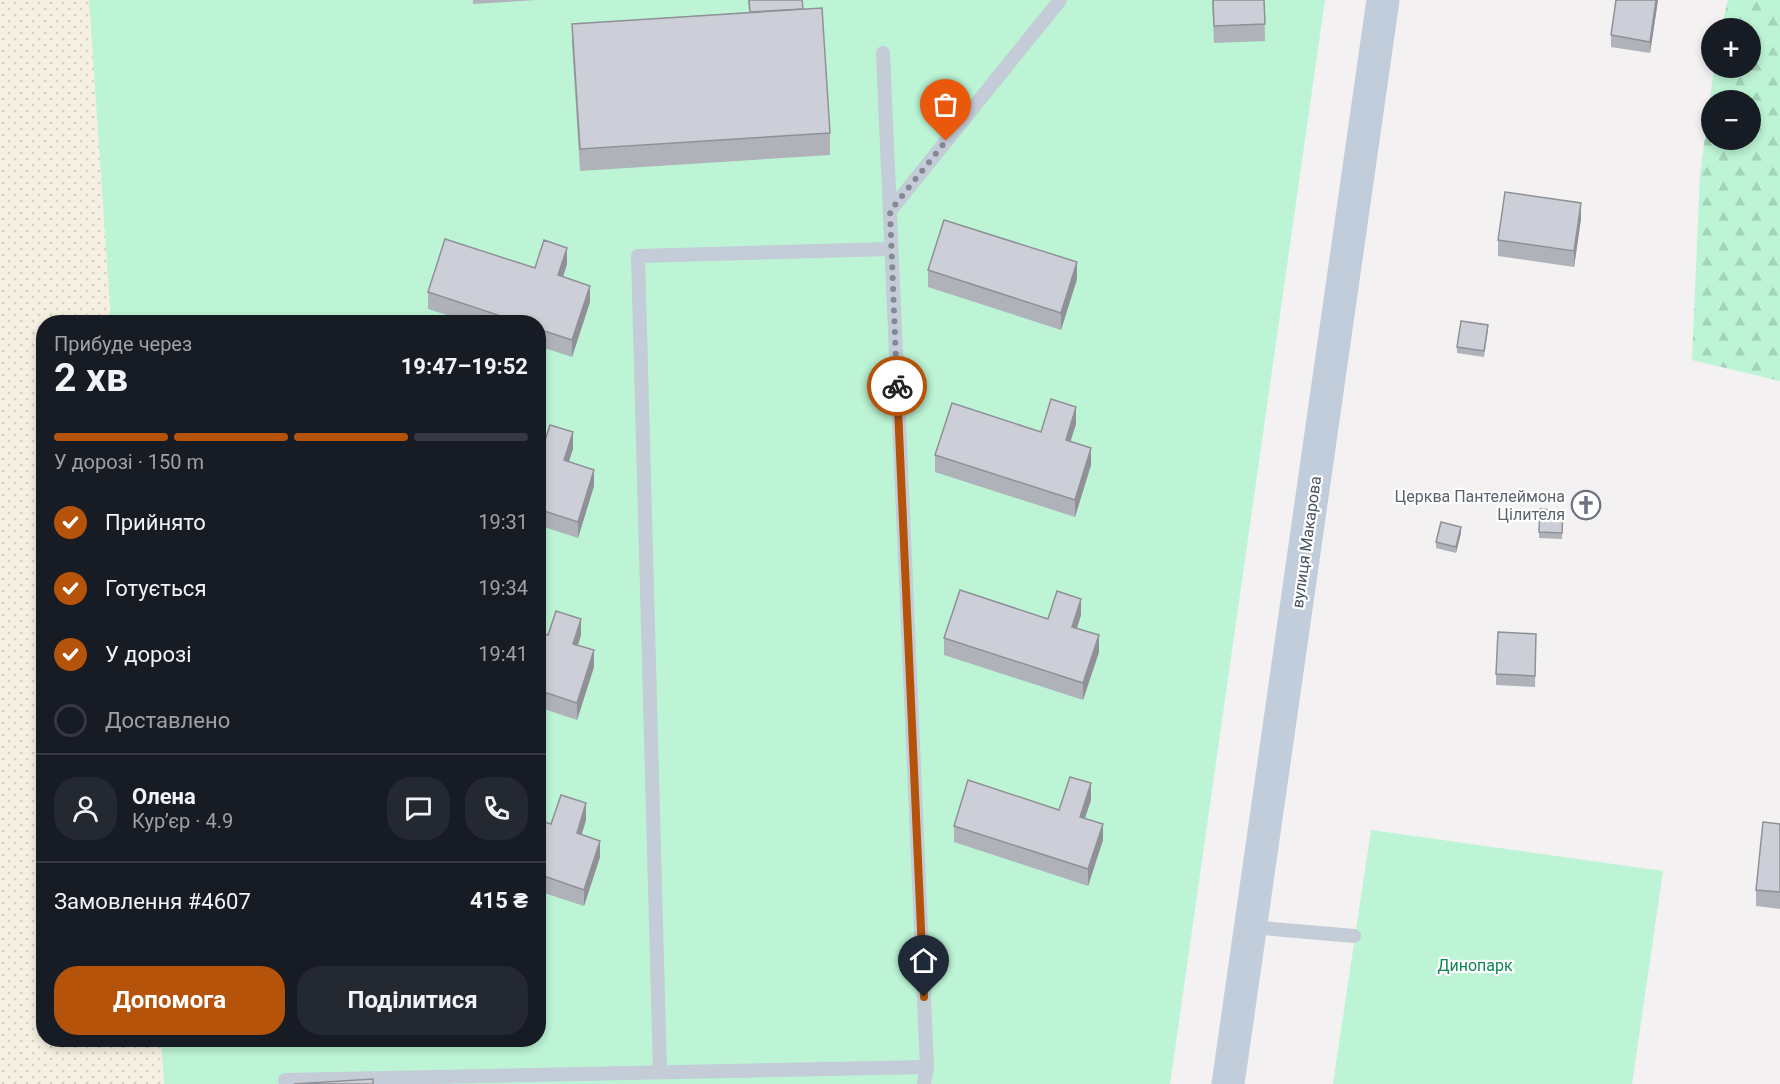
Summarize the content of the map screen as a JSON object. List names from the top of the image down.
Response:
{
  "streets": {
    "main road": ["вулиця Макарова"]
  },
  "parks": ["Динопарк"],
  "places": {
    "church": ["Церква Пантелеймона Цілителя"]
  },
  "page": {
    "map_buttons": ["+", "−"],
    "heading": ["2 хв", "Прибуде через", "19:47–19:52"],
    "panel": [
      "Олена",
      "Кур’єр · 4.9",
      "Замовлення #4607",
      "415 ₴"
    ],
    "bar": "У дорозі · 150 m",
    "list": [
      ["Прийнято", "19:31"],
      ["Готується", "19:34"],
      ["У дорозі", "19:41"],
      "Доставлено"
    ],
    "buttons": ["Допомога", "Поділитися"]
  }
}
